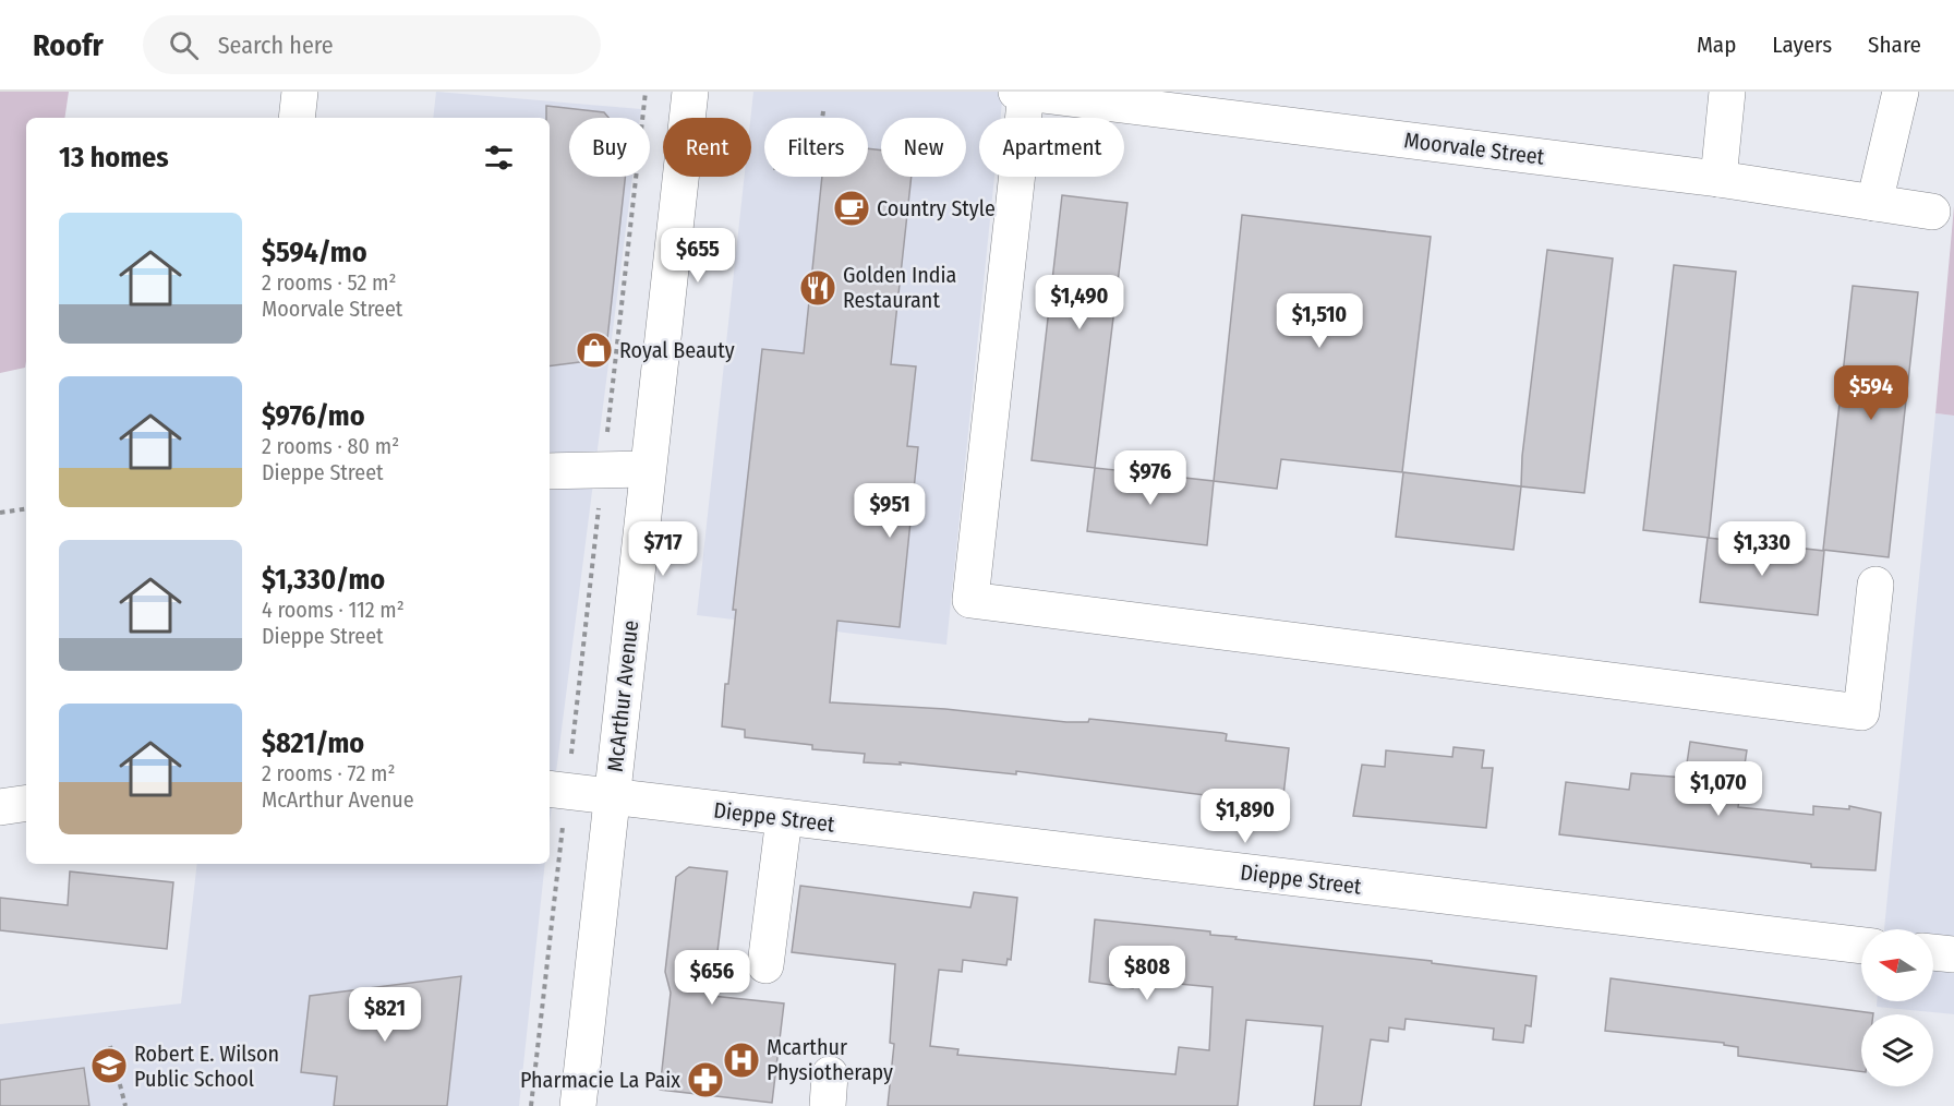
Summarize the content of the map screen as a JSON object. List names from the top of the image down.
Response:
{
  "streets": {
    "street": ["Moorvale Street", "McArthur Avenue", "Dieppe Street"]
  },
  "crossings": [
    ["McArthur Avenue", "Dieppe Street"]
  ],
  "places": {
    "cafe": ["Country Style"],
    "restaurant": ["Golden India Restaurant"],
    "shop": ["Royal Beauty"],
    "hospital": ["Mcarthur Physiotherapy"],
    "school or university": ["Robert E. Wilson Public School"],
    "pharmacy": ["Pharmacie La Paix"]
  },
  "north": "left",
  "page": {
    "header": "Roofr",
    "search": "Search here",
    "nav": ["Map", "Layers", "Share"],
    "chip": [
      "Buy",
      "Rent",
      "Filters",
      "New",
      "Apartment"
    ],
    "heading": "13 homes",
    "list": [
      {
        "name": "$594/mo",
        "note": "2 rooms · 52 m² · Moorvale Street"
      },
      {
        "name": "$976/mo",
        "note": "2 rooms · 80 m² · Dieppe Street"
      },
      {
        "name": "$1,330/mo",
        "note": "4 rooms · 112 m² · Dieppe Street"
      },
      {
        "name": "$821/mo",
        "note": "2 rooms · 72 m² · McArthur Avenue"
      }
    ],
    "price": [
      "$655",
      "$1,490",
      "$1,510",
      "$594",
      "$976",
      "$951",
      "$717",
      "$1,330",
      "$1,070",
      "$1,890",
      "$808",
      "$656",
      "$821"
    ]
  }
}
